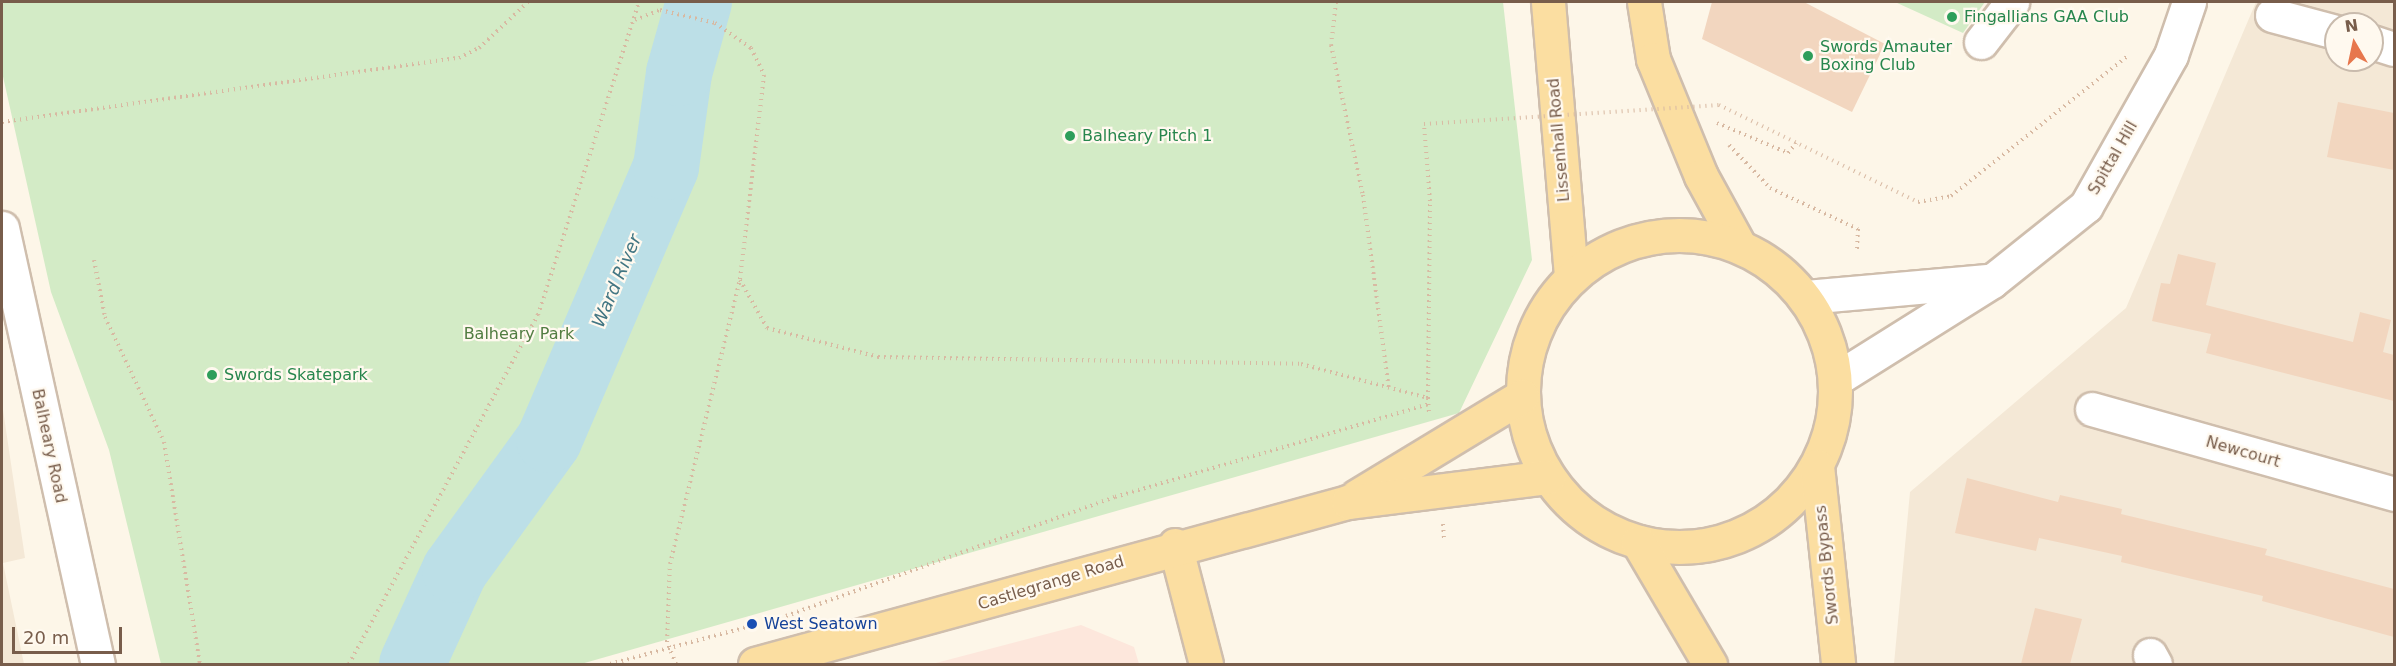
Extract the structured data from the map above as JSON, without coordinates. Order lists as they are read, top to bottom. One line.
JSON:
{"streets":{"main road":["Lissenhall Road","Swords Bypass","Castlegrange Road"],"street":["Spittal Hill","Balheary Road","Newcourt"]},"water":["Ward River"],"parks":["Balheary Park"],"places":["Fingallians GAA Club","Swords Amauter Boxing Club","Balheary Pitch 1","Swords Skatepark","West Seatown"],"scale_bar":"20 m","north":"top"}
